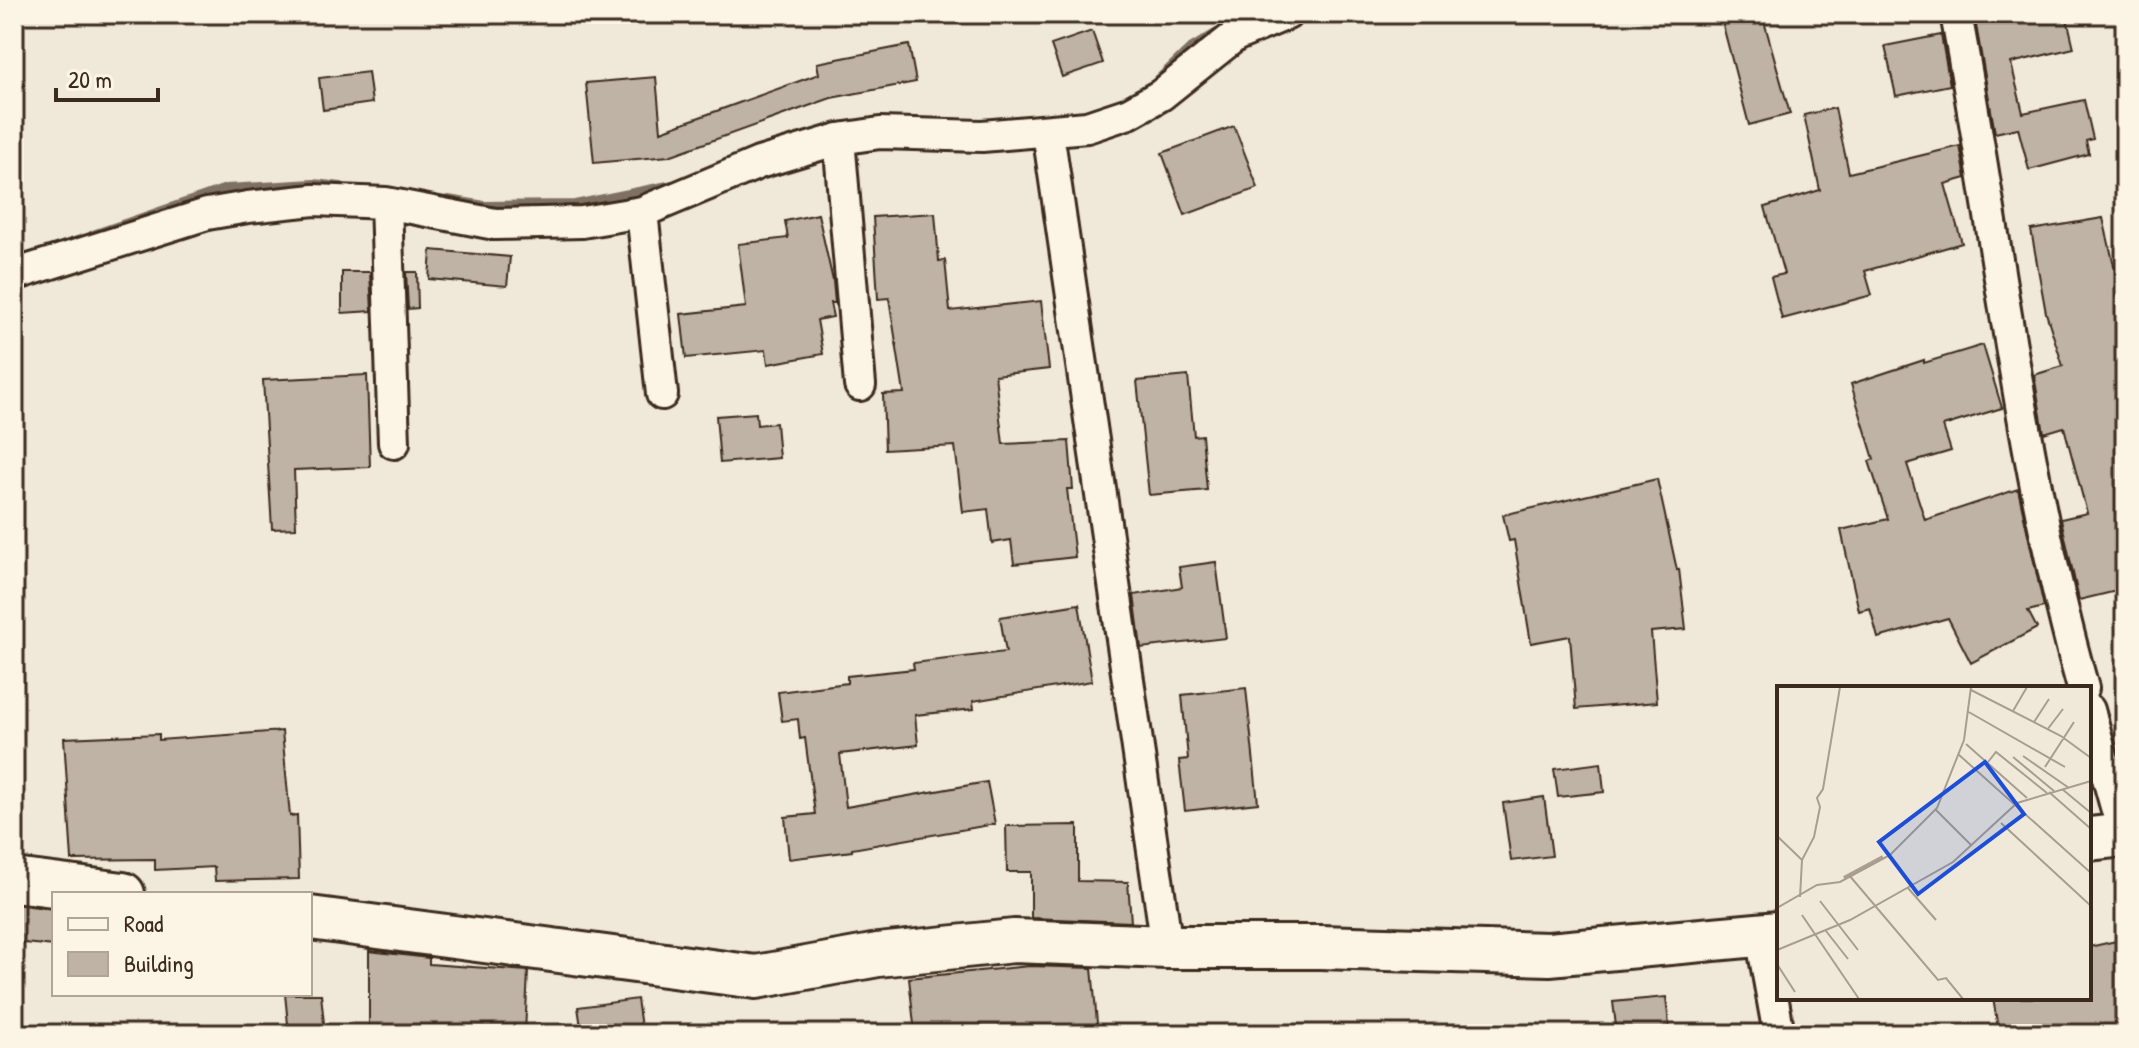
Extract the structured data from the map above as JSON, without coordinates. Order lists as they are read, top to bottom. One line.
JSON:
{"legend":["Road","Building"],"scale_bar":"20 m"}
